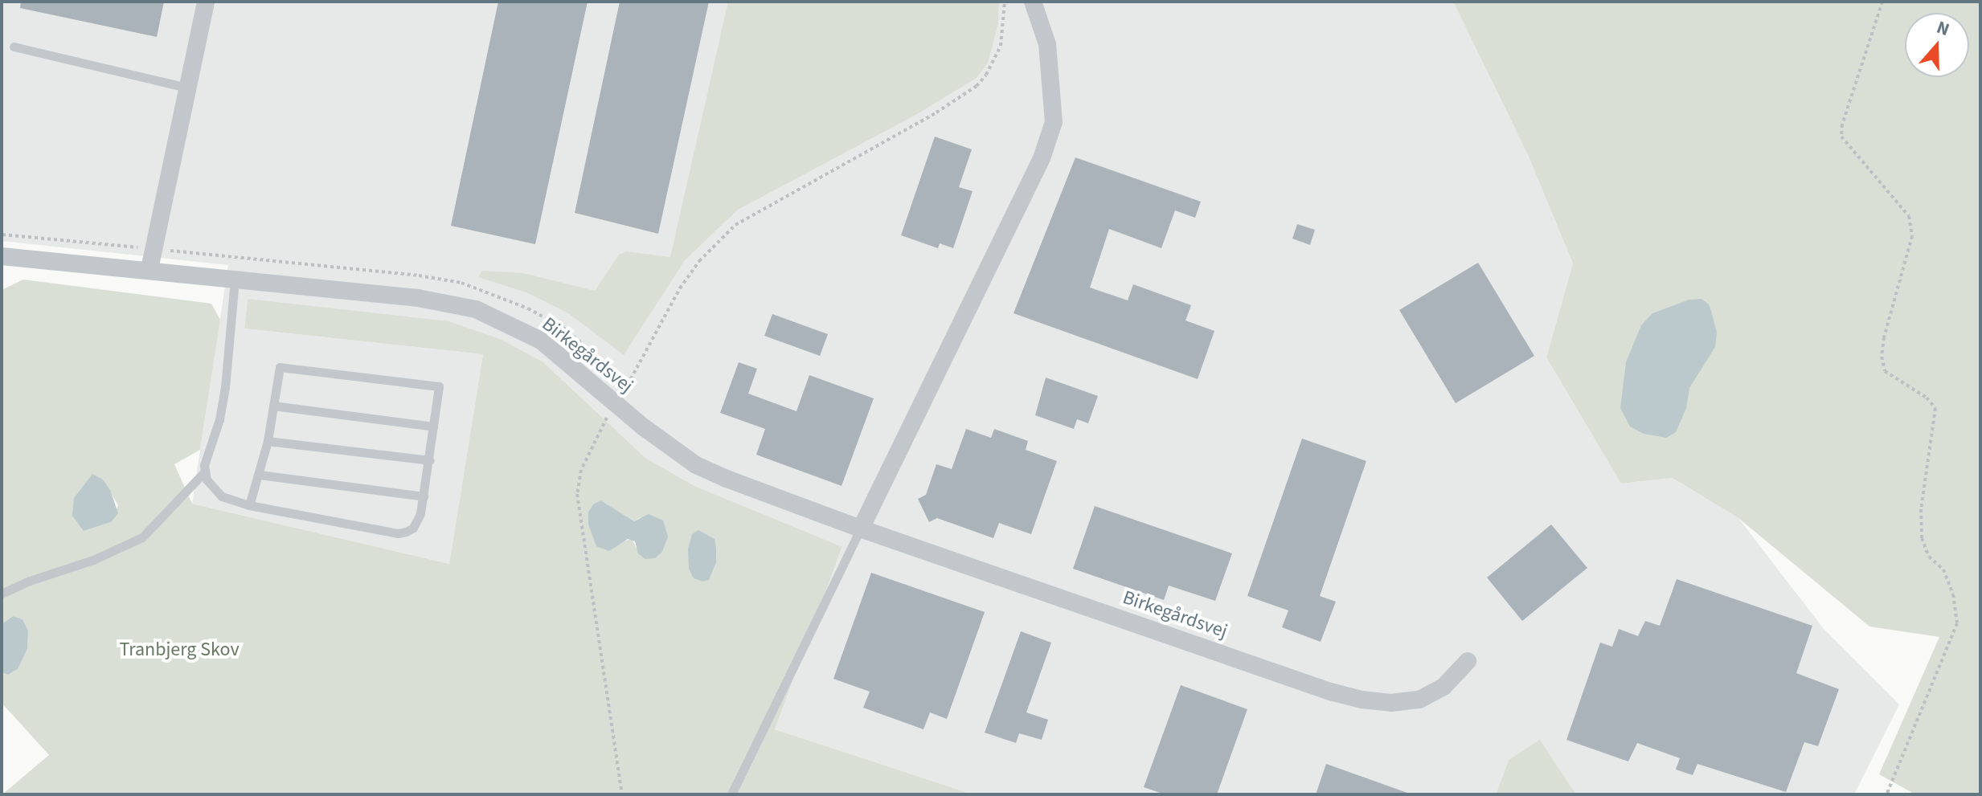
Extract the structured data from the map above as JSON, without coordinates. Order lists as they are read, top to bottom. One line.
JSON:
{"streets":{"street":["Birkegårdsvej"]},"parks":["Tranbjerg Skov"],"north":"top"}
